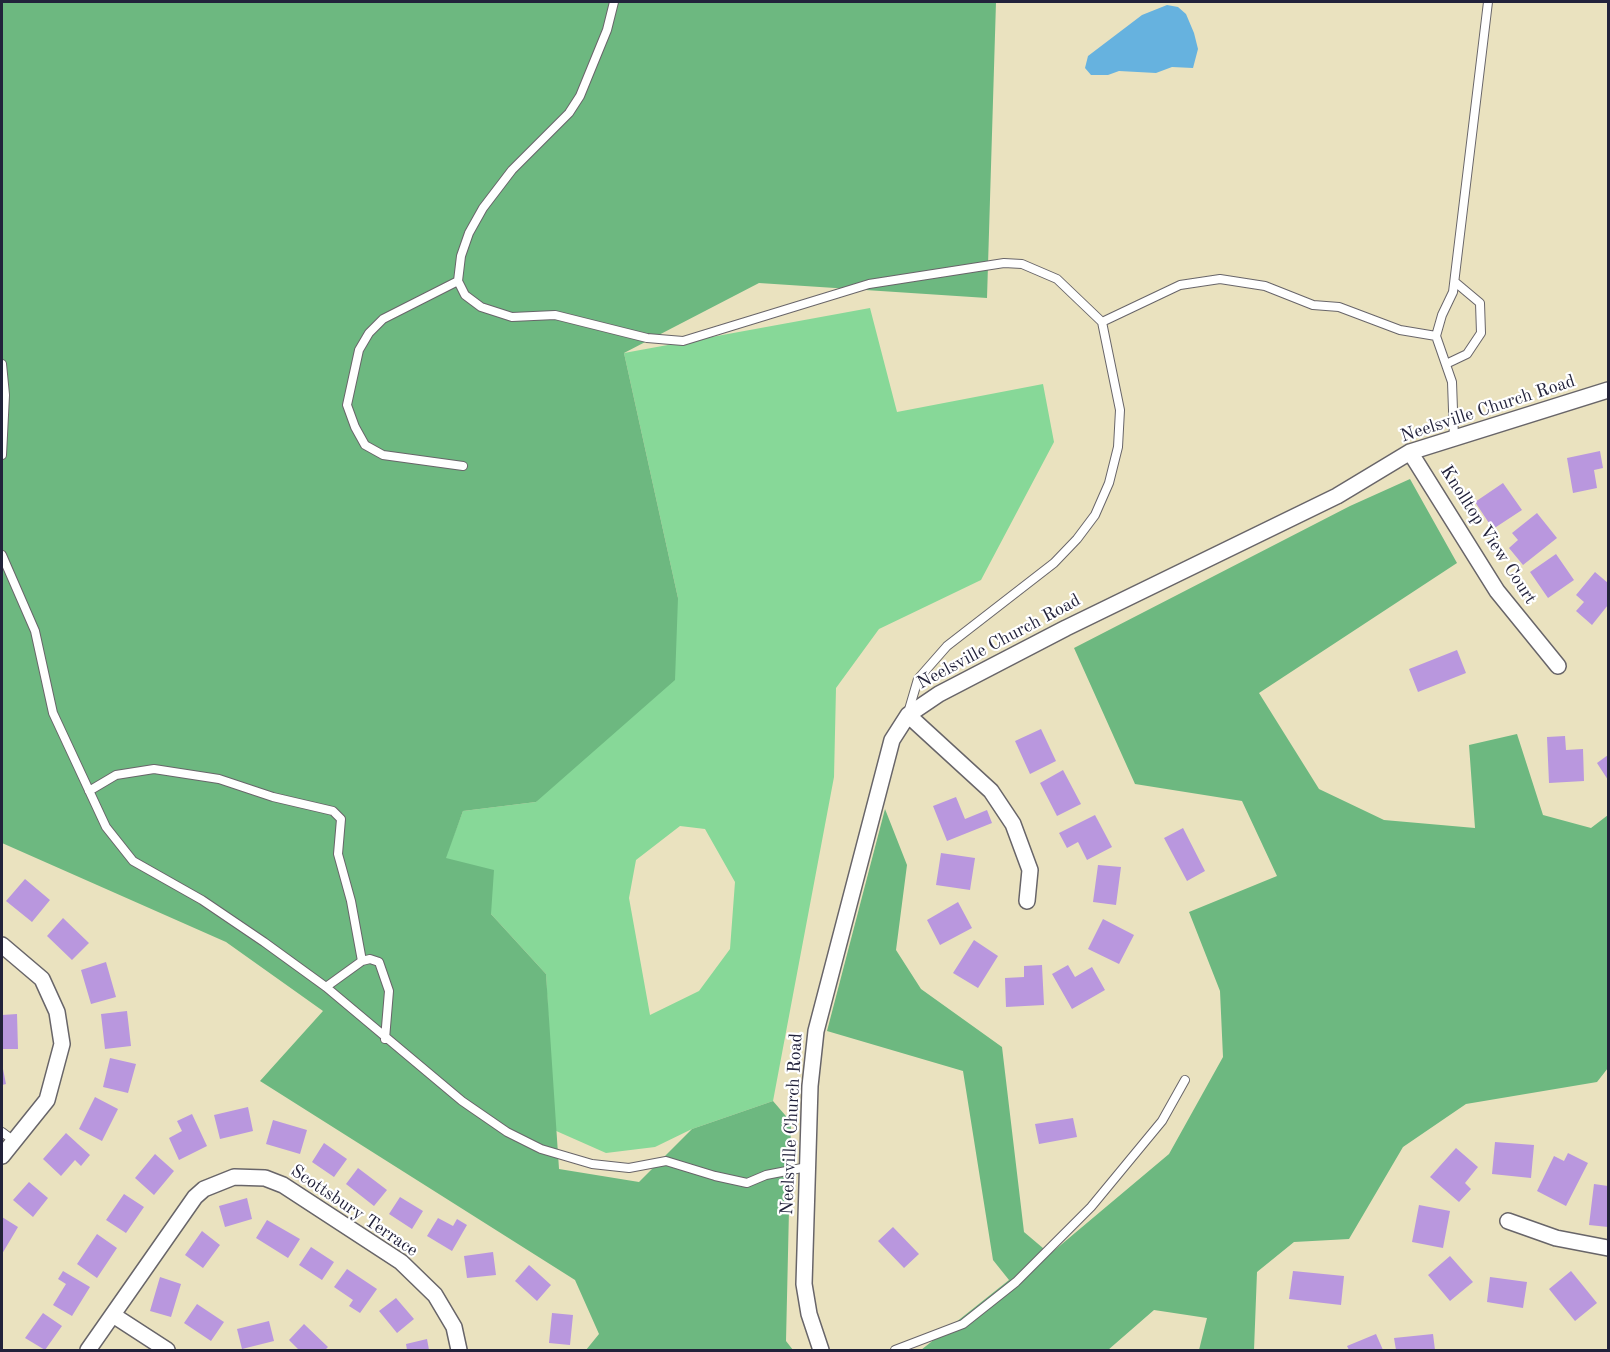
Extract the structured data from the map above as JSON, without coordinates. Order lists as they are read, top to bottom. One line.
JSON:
{"streets":{"street":["Neelsville Church Road","Knolltop View Court","Scottsbury Terrace"]},"crossings":[["Neelsville Church Road","Knolltop View Court"]]}
